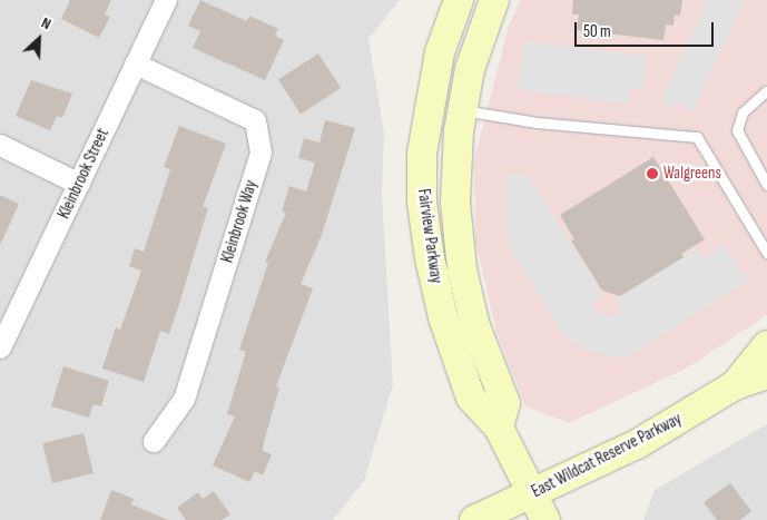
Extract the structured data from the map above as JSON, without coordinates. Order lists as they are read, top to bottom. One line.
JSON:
{"streets":{"main road":["Fairview Parkway","East Wildcat Reserve Parkway"],"street":["Kleinbrook Street","Kleinbrook Way"]},"crossings":[["Kleinbrook Street","Kleinbrook Way"],["Fairview Parkway","East Wildcat Reserve Parkway"]],"places":["Walgreens"],"scale_bar":"50 m","north":"top right"}
